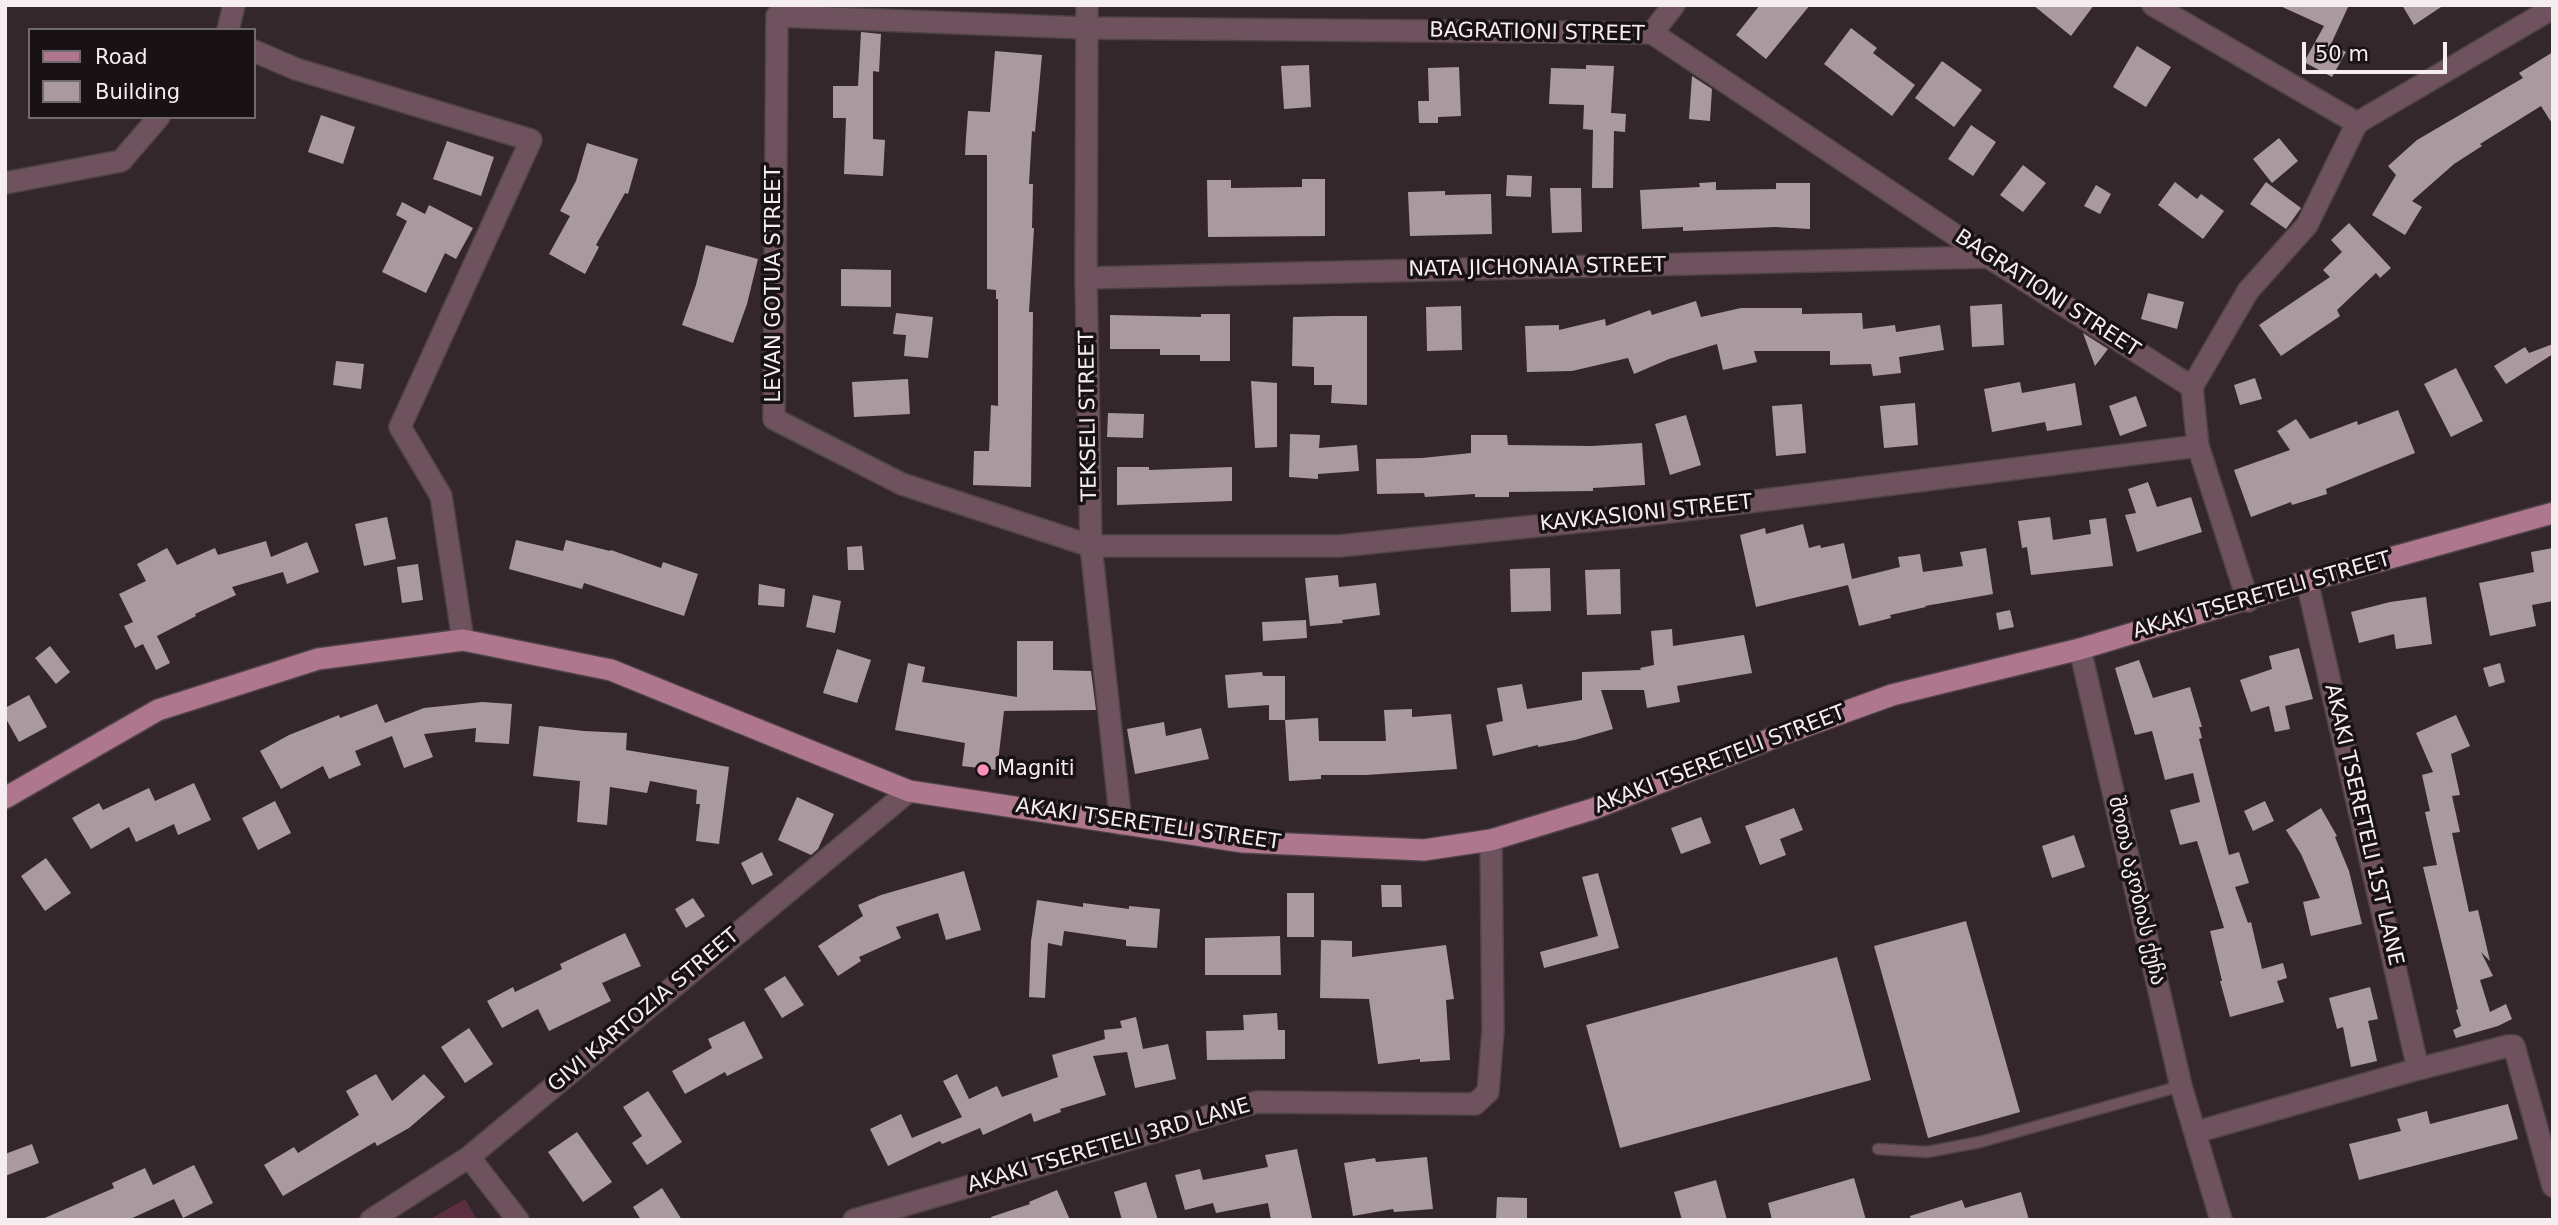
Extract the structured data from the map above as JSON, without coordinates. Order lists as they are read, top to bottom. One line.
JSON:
{"streets":{"main road":["AKAKI TSERETELI STREET"],"street":["BAGRATIONI STREET","NATA JICHONAIA STREET","LEVAN GOTUA STREET","TEKSELI STREET","KAVKASIONI STREET","AKAKI TSERETELI 1ST LANE","შოთა აკობიას ქუჩა","GIVI KARTOZIA STREET","AKAKI TSERETELI 3RD LANE"]},"crossings":[["BAGRATIONI STREET","NATA JICHONAIA STREET"],["BAGRATIONI STREET","LEVAN GOTUA STREET"],["BAGRATIONI STREET","TEKSELI STREET"],["NATA JICHONAIA STREET","TEKSELI STREET"],["LEVAN GOTUA STREET","TEKSELI STREET"],["LEVAN GOTUA STREET","KAVKASIONI STREET"],["TEKSELI STREET","KAVKASIONI STREET"],["TEKSELI STREET","AKAKI TSERETELI STREET"],["AKAKI TSERETELI STREET","AKAKI TSERETELI 1ST LANE"],["AKAKI TSERETELI STREET","შოთა აკობიას ქუჩა"],["AKAKI TSERETELI STREET","GIVI KARTOZIA STREET"],["AKAKI TSERETELI STREET","AKAKI TSERETELI 3RD LANE"]],"places":["Magniti"],"legend":["Road","Building"],"scale_bar":"50 m"}
